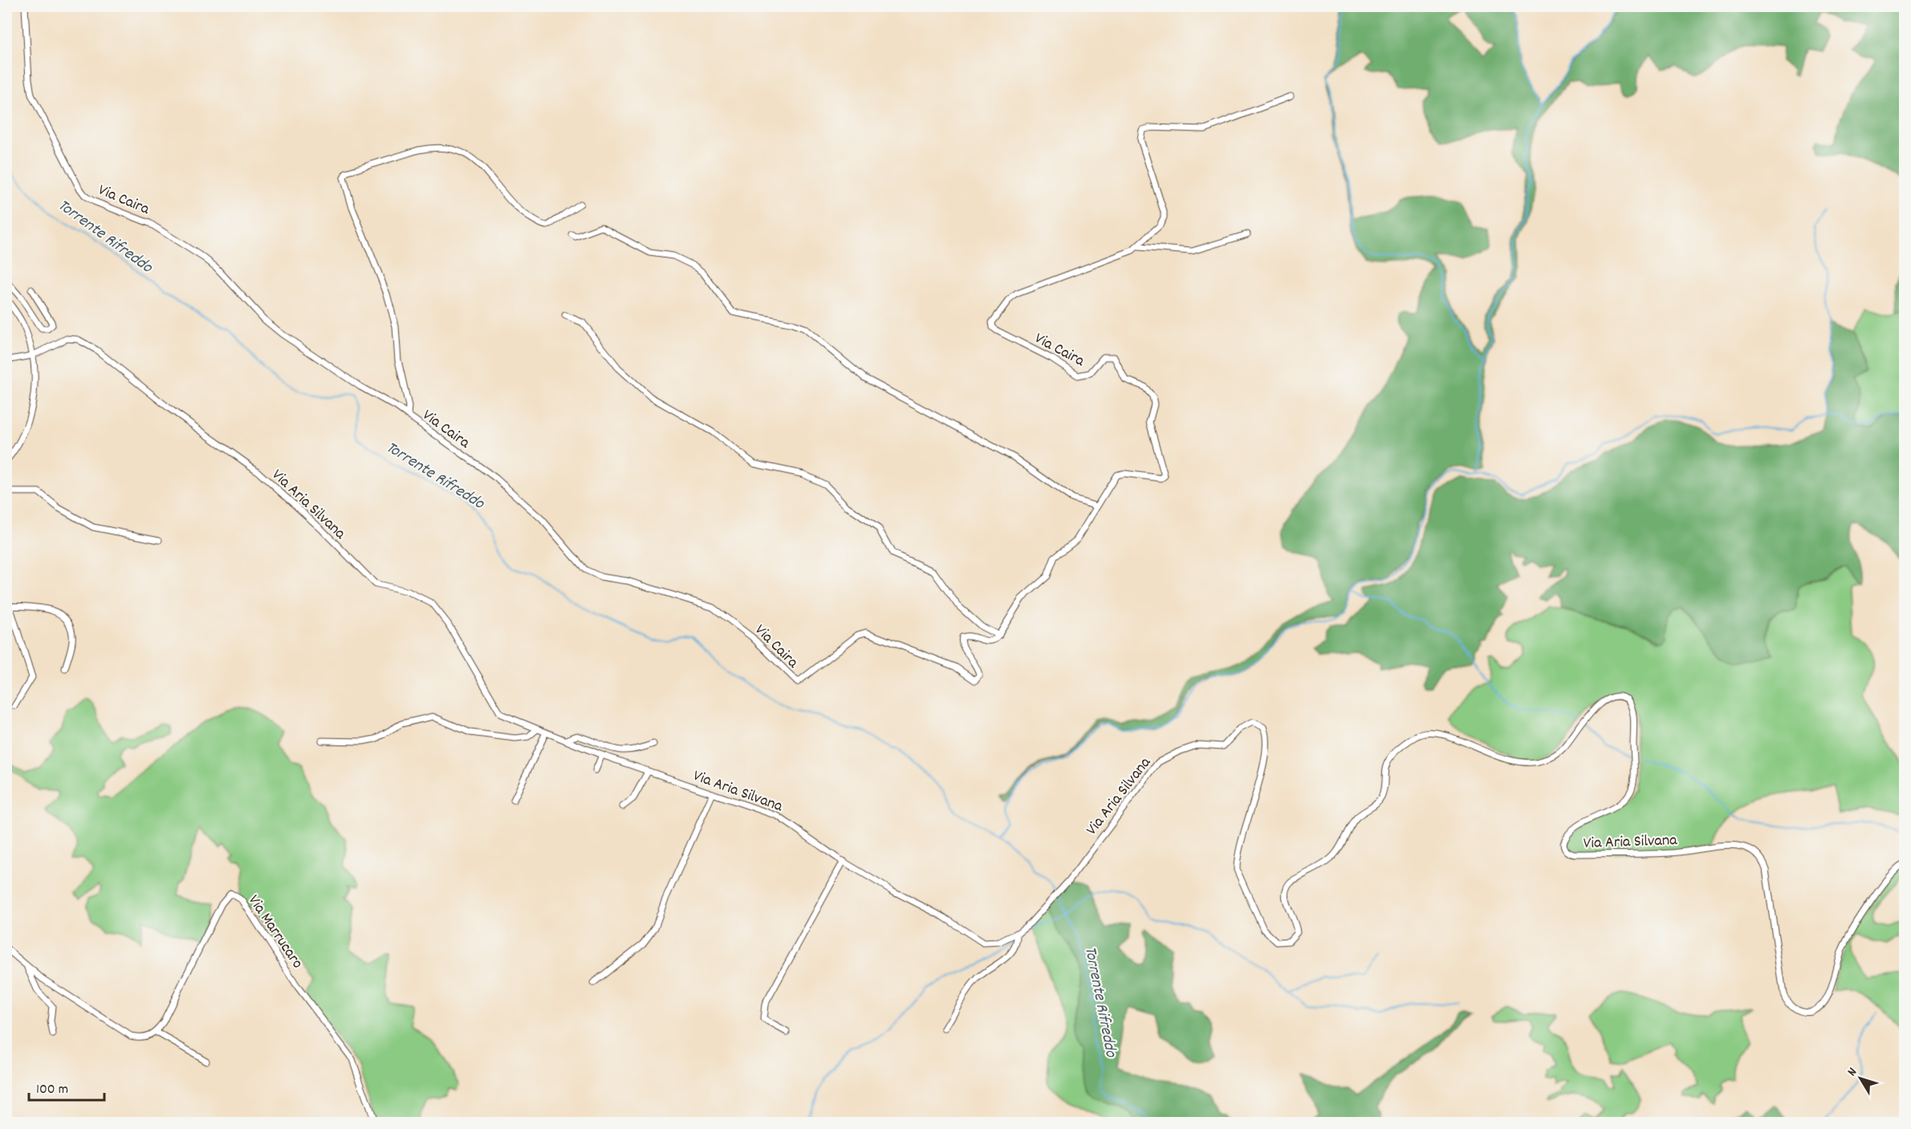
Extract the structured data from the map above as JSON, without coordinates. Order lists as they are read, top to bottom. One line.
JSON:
{"streets":{"street":["Via Caira","Via Aria Silvana","Via Marrucaro"]},"water":["Torrente Rifreddo"],"scale_bar":"100 m","north":"top left"}
